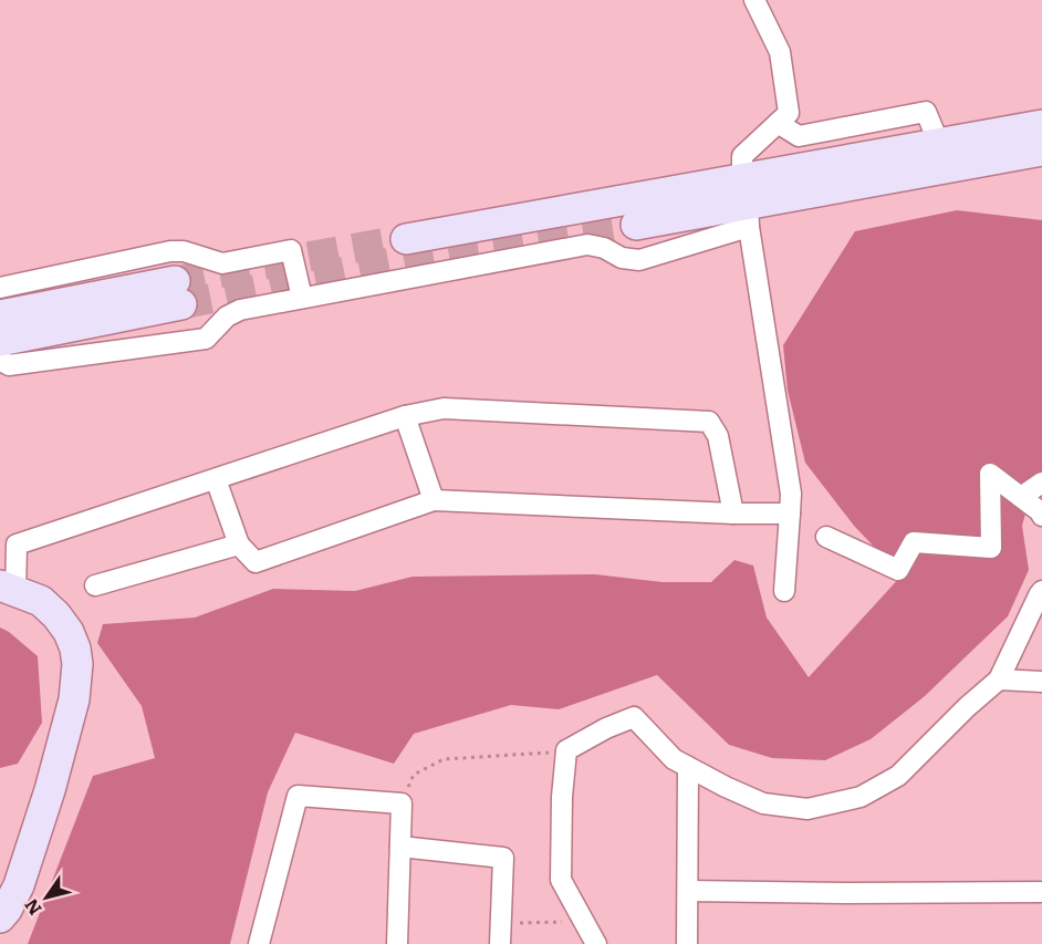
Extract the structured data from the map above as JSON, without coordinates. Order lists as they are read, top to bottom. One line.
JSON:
{"north":"bottom left"}
